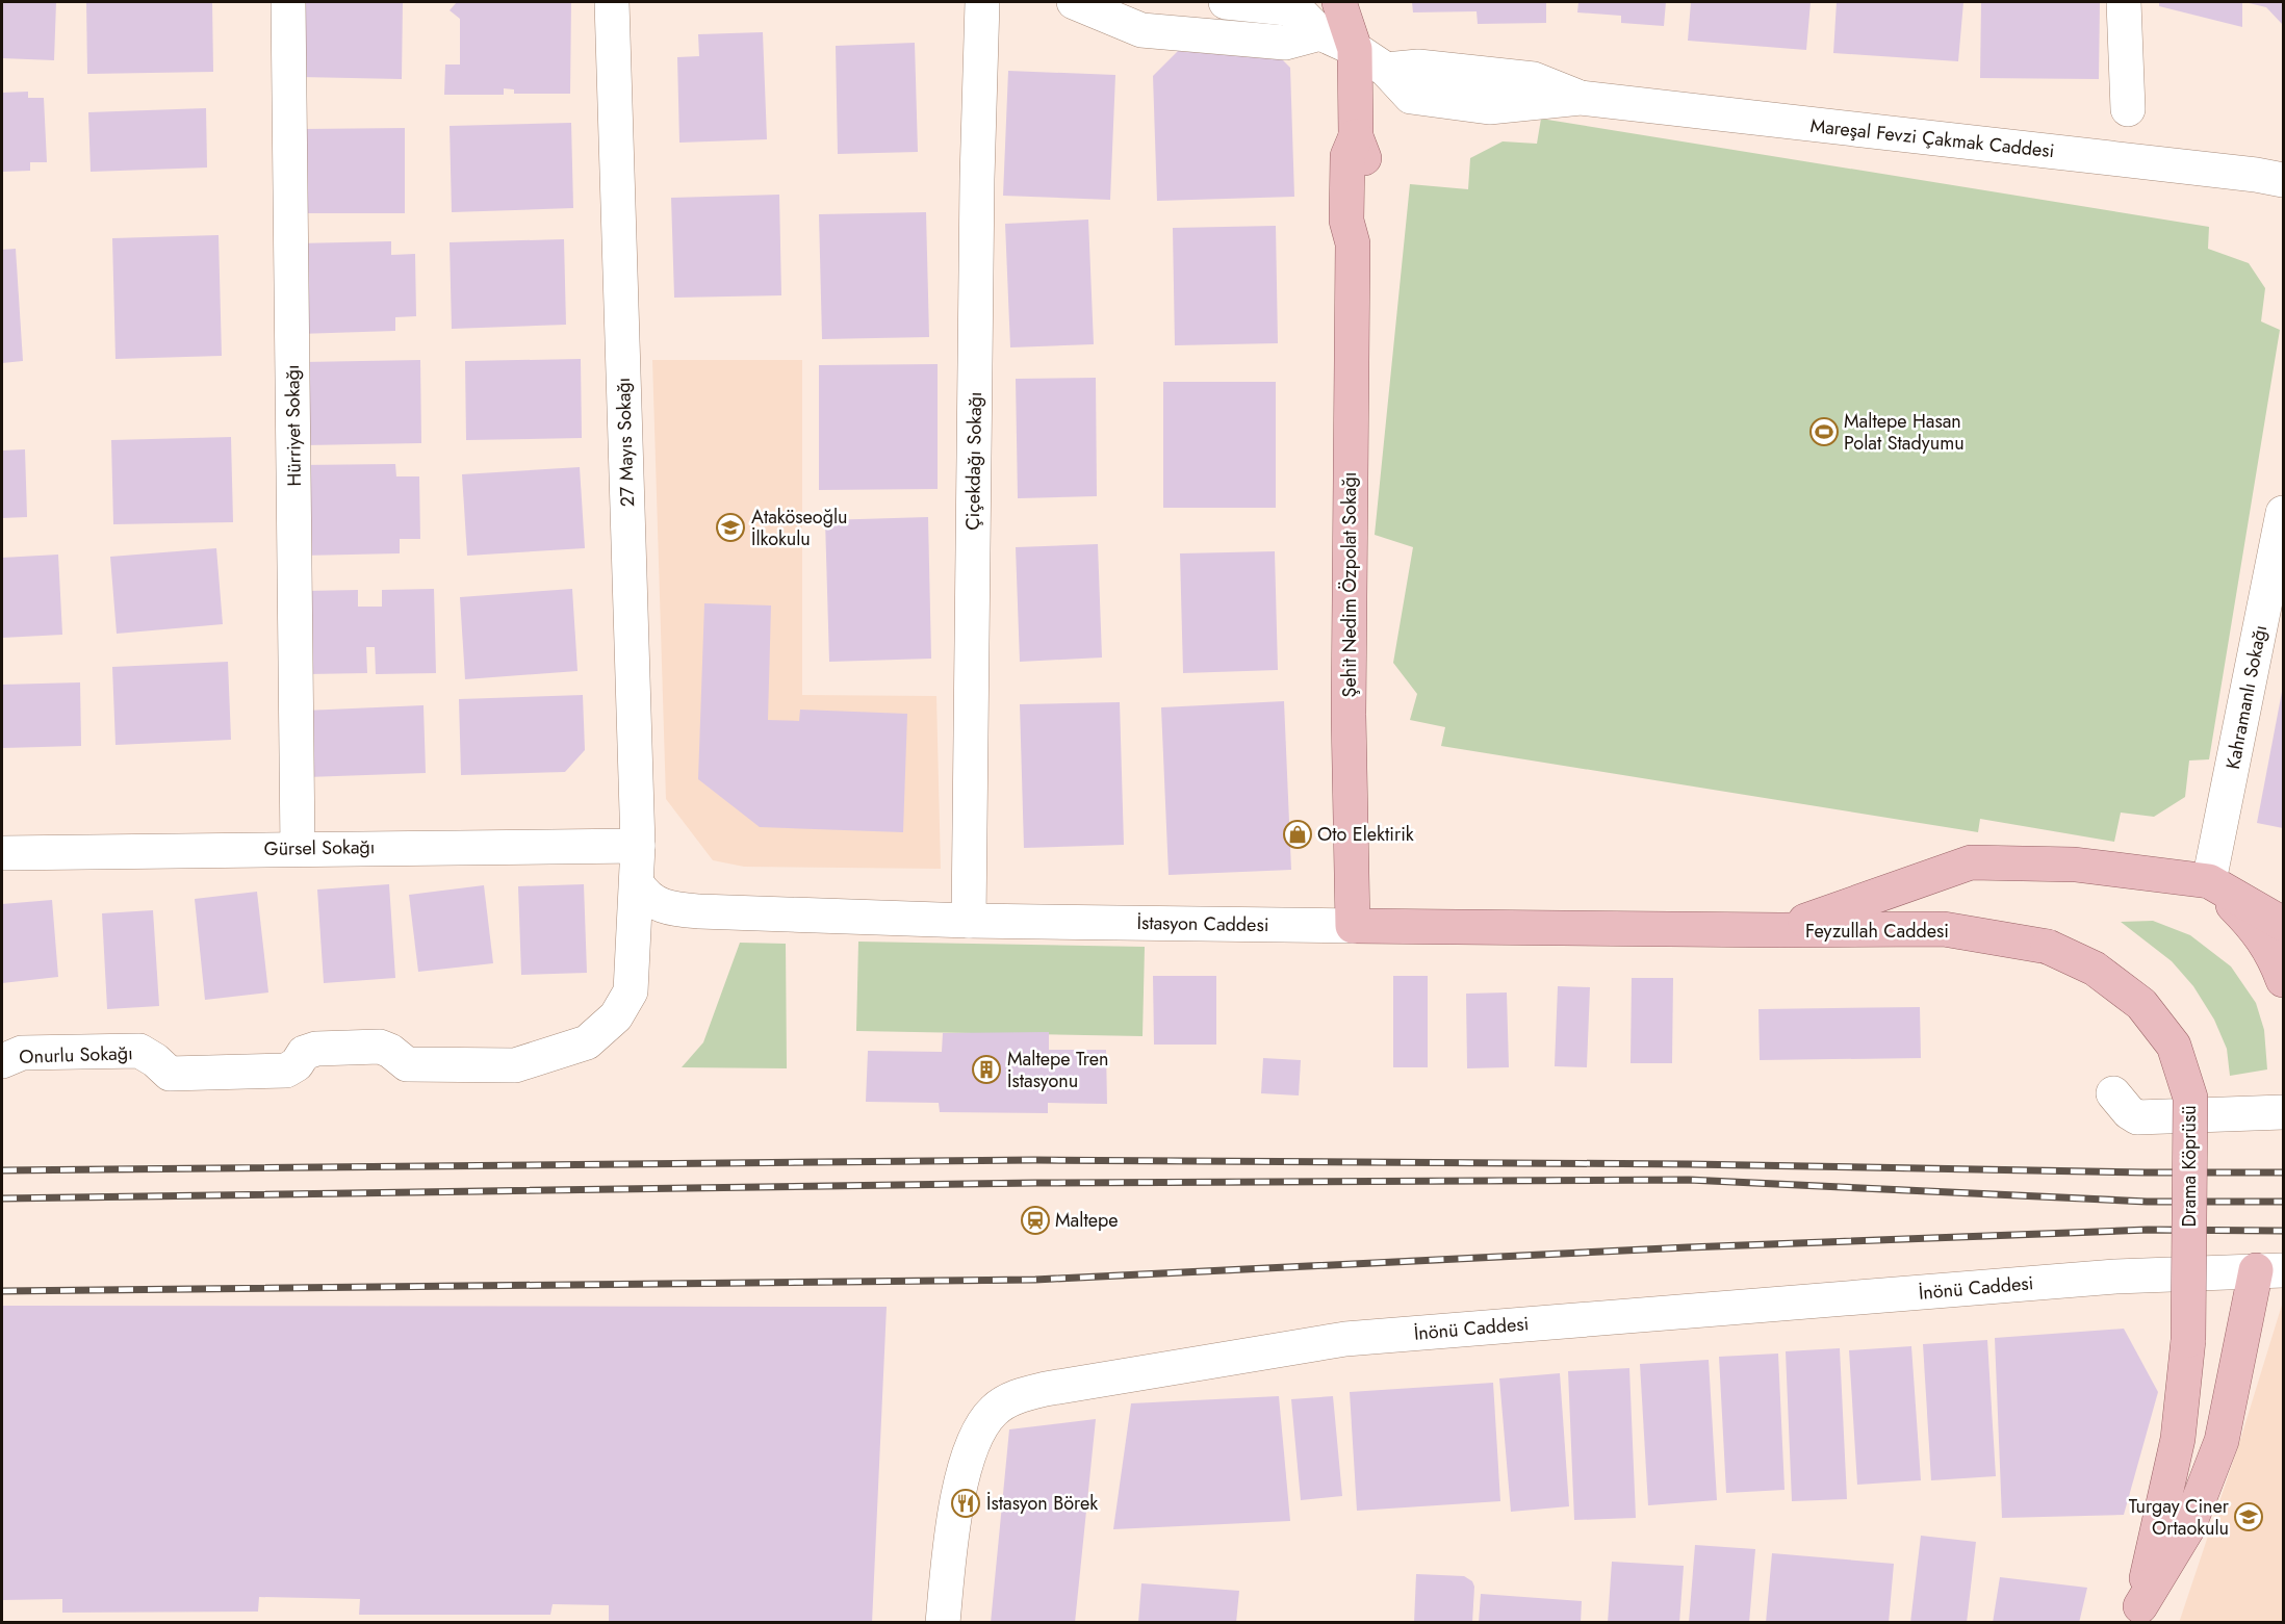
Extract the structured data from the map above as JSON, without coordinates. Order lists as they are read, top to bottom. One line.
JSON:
{"streets":{"main road":["Şehit Nedim Özpolat Sokağı","İstasyon Caddesi","Feyzullah Caddesi","Drama Köprüsü"],"street":["Mareşal Fevzi Çakmak Caddesi","Hürriyet Sokağı","27 Mayıs Sokağı","Çiçekdağı Sokağı","Kahramanlı Sokağı","Gürsel Sokağı","Onurlu Sokağı","İnönü Caddesi"]},"crossings":[["Mareşal Fevzi Çakmak Caddesi","Şehit Nedim Özpolat Sokağı"],["Hürriyet Sokağı","Gürsel Sokağı"],["27 Mayıs Sokağı","Gürsel Sokağı"],["27 Mayıs Sokağı","İstasyon Caddesi"],["27 Mayıs Sokağı","Onurlu Sokağı"],["Çiçekdağı Sokağı","İstasyon Caddesi"],["Şehit Nedim Özpolat Sokağı","İstasyon Caddesi"],["İstasyon Caddesi","Feyzullah Caddesi"],["İstasyon Caddesi","Onurlu Sokağı"],["Feyzullah Caddesi","Drama Köprüsü"]],"places":{"sports":["Maltepe Hasan Polat Stadyumu"],"school or university":["Ataköseoğlu İlkokulu","Turgay Ciner Ortaokulu"],"shop":["Oto Elektirik"],"building":["Maltepe Tren İstasyonu"],"station":["Maltepe"],"restaurant":["İstasyon Börek"]}}
